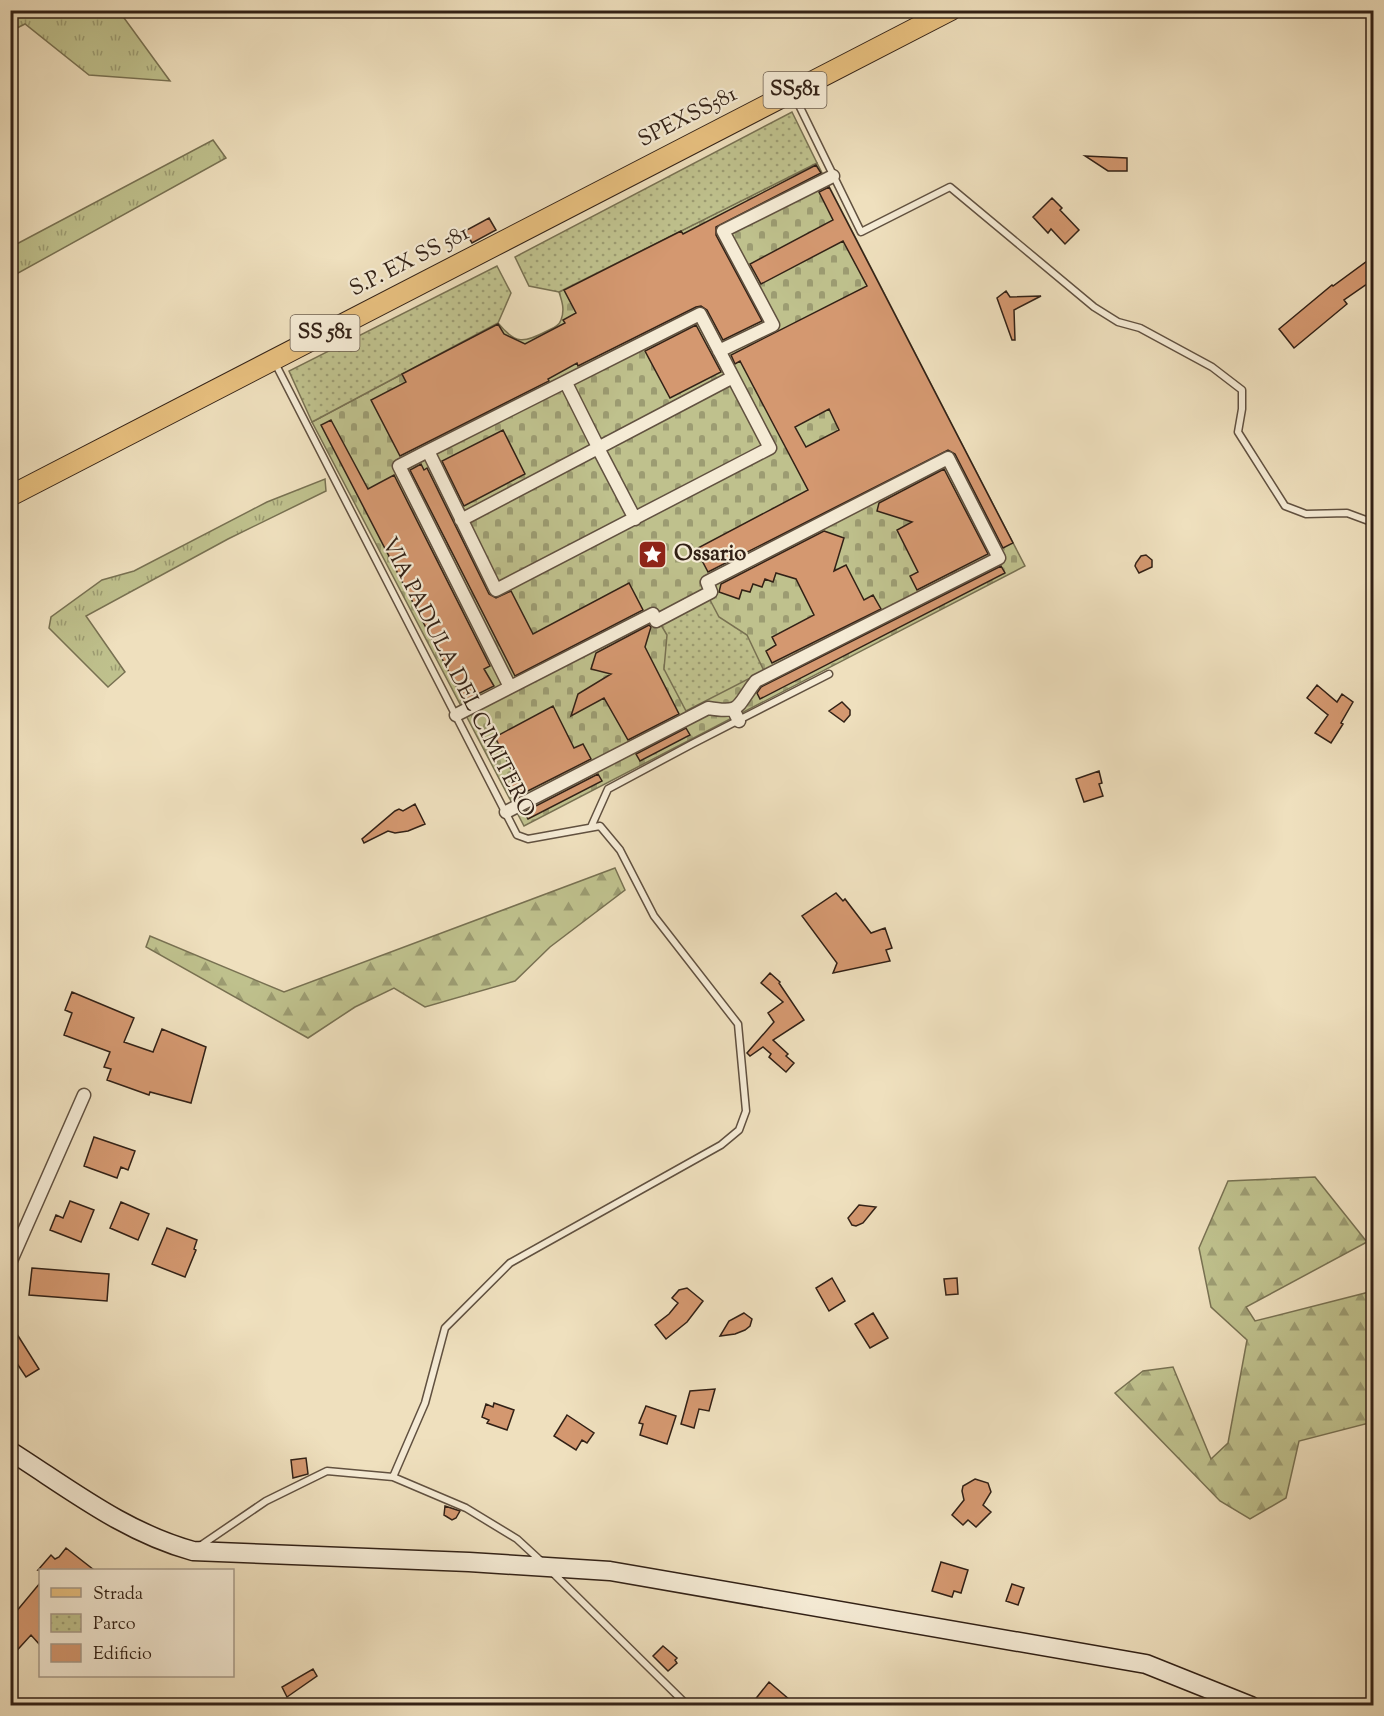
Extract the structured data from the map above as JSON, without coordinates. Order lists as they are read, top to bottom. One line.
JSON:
{"streets":{"main road":["SS581","SPEXSS581","S.P. EX SS 581","SS 581"],"lane":["VIA PADULA DEL CIMITERO"]},"crossings":[["SPEXSS581","S.P. EX SS 581"],["S.P. EX SS 581","VIA PADULA DEL CIMITERO"]],"places":{"place":["Ossario"]},"legend":["Strada","Parco","Edificio"]}
